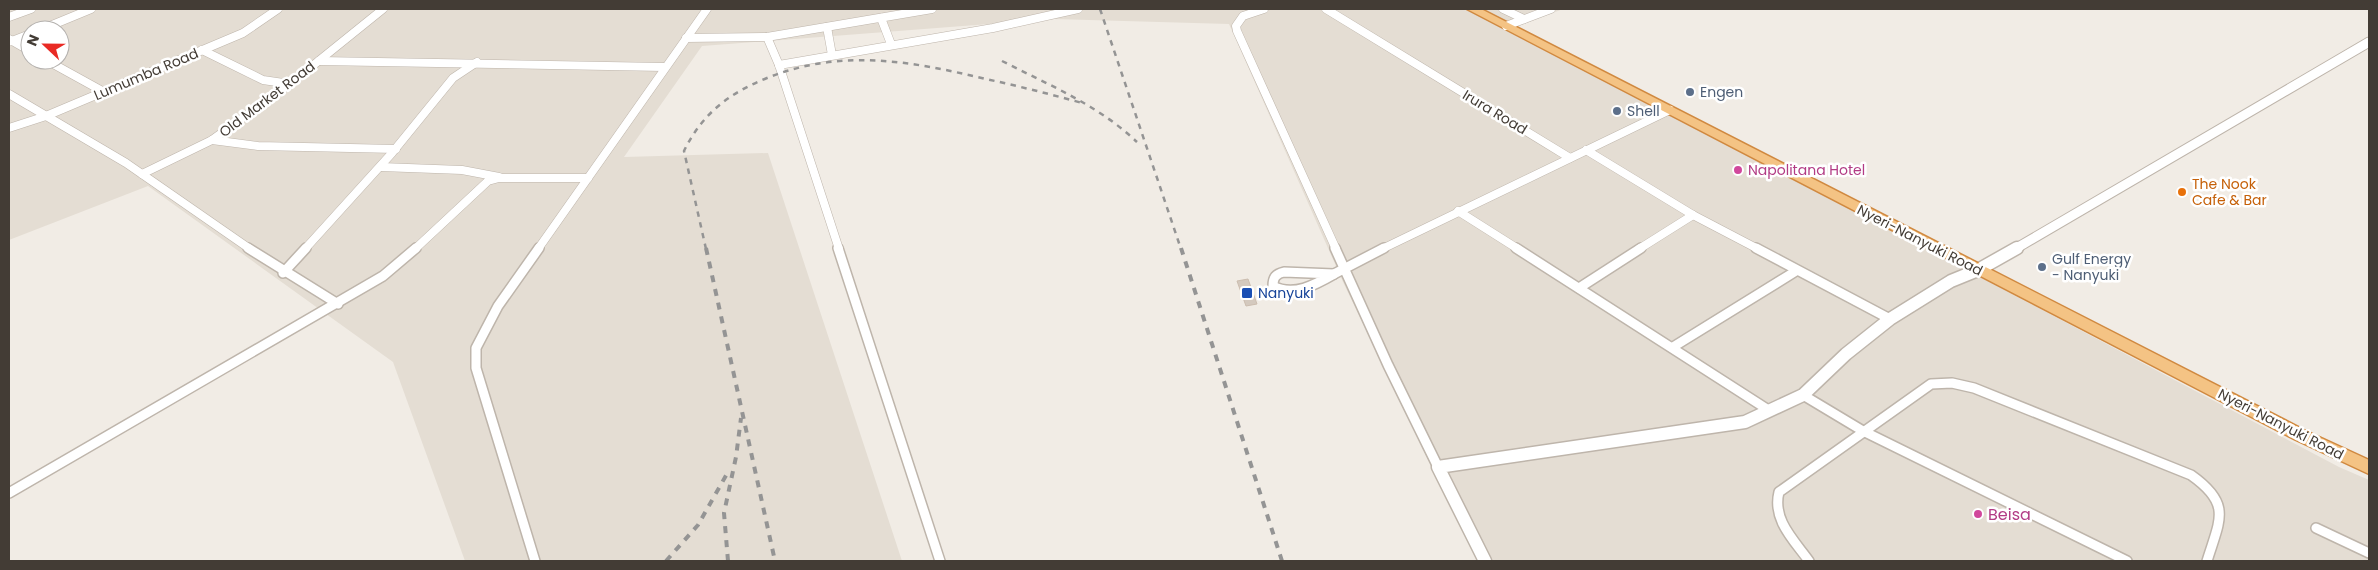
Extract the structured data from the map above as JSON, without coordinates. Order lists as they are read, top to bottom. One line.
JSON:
{"streets":{"highway":["Nyeri-Nanyuki Road"],"street":["Lumumba Road","Old Market Road","Irura Road"]},"places":{"other":["Engen","Shell","Napolitana Hotel","The Nook Cafe & Bar","Gulf Energy - Nanyuki","Beisa"],"transit":["Nanyuki"]},"north":"left"}
